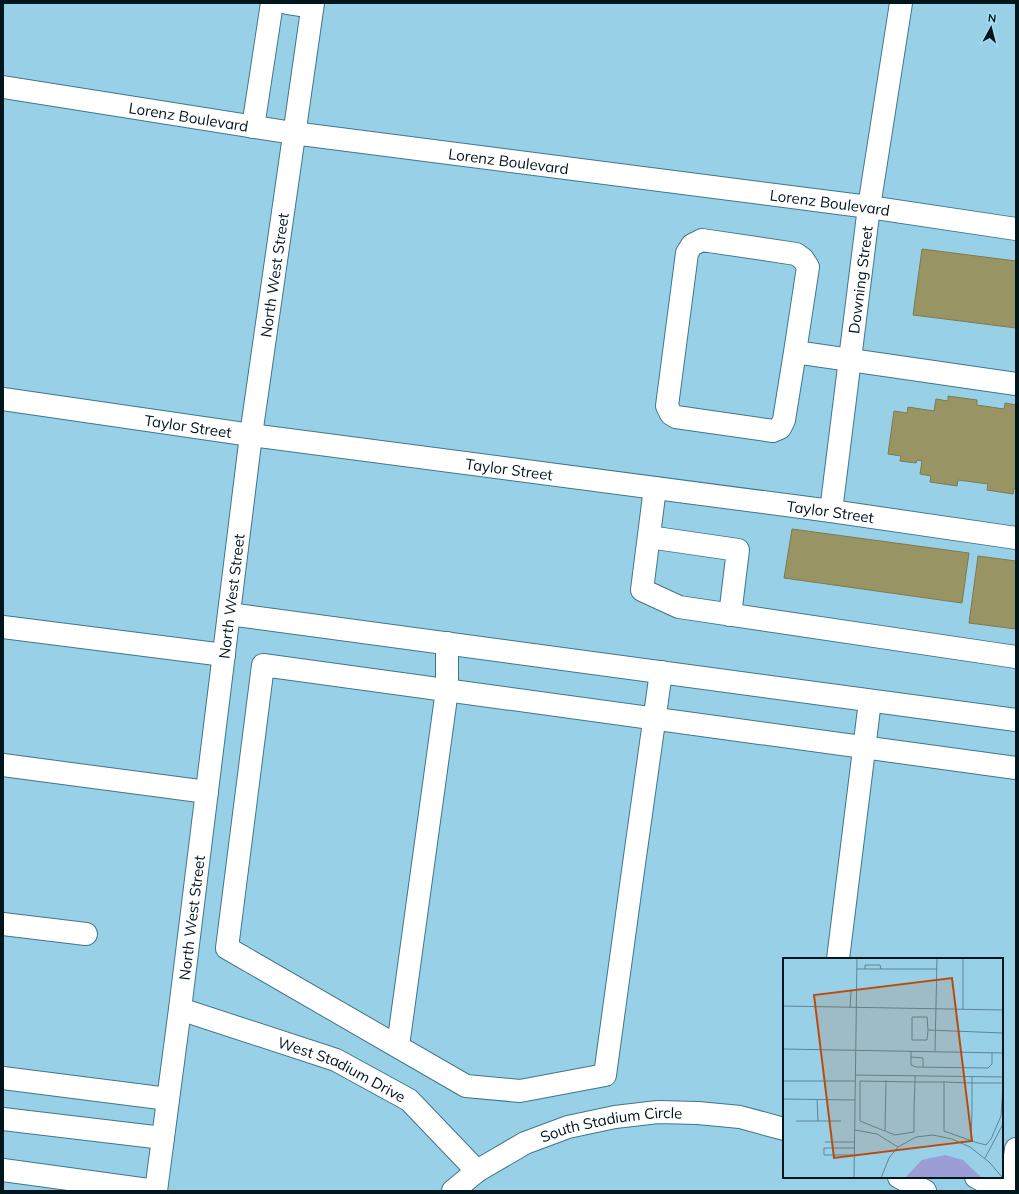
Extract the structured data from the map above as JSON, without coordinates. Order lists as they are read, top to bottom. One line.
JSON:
{"streets":{"street":["Lorenz Boulevard","North West Street","Downing Street","Taylor Street","West Stadium Drive","South Stadium Circle"]},"crossings":[["Lorenz Boulevard","North West Street"],["Lorenz Boulevard","Downing Street"],["North West Street","Taylor Street"],["North West Street","West Stadium Drive"],["Downing Street","Taylor Street"],["West Stadium Drive","South Stadium Circle"]],"north":"top"}
